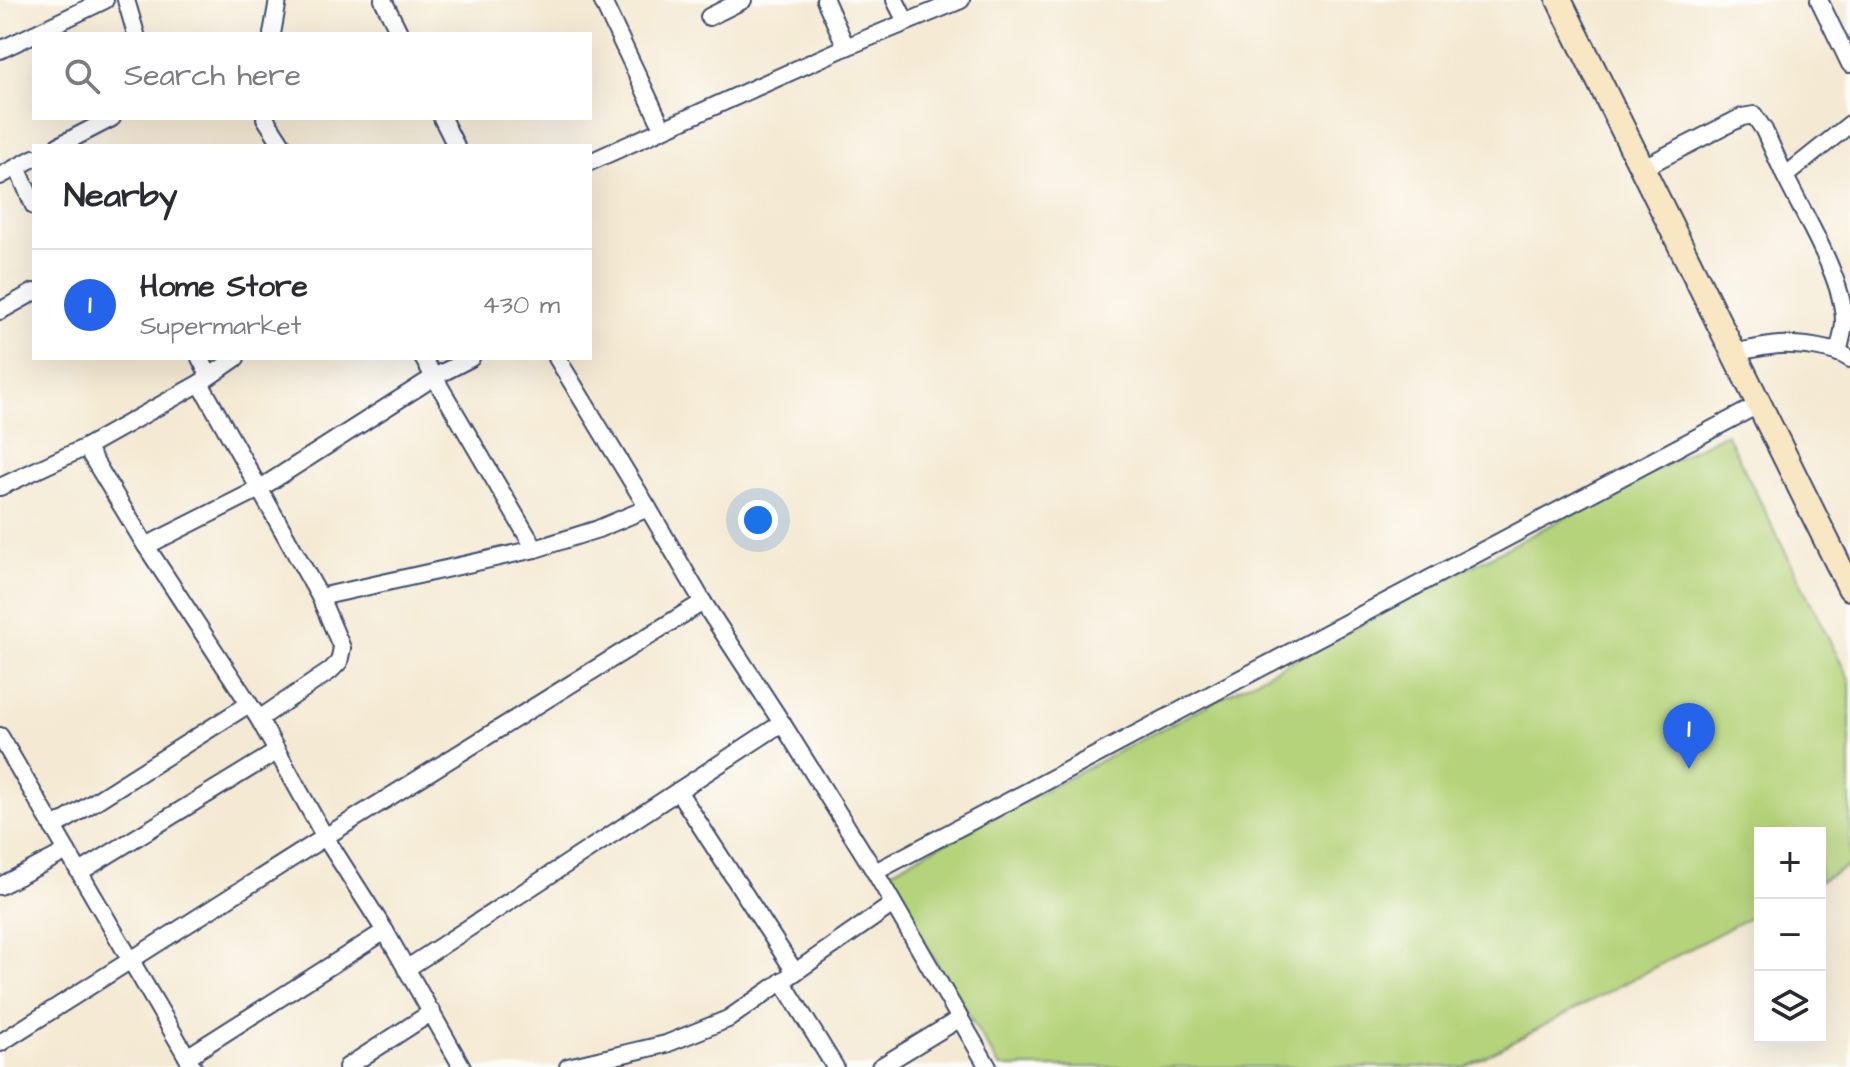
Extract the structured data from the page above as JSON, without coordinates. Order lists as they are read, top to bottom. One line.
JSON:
{"page":{"search":"Search here","heading":"Nearby","list":[{"mark":"1","name":"Home Store","note":"Supermarket","value":"430 m"}],"pins":"1","map_buttons":["+","−"]}}
